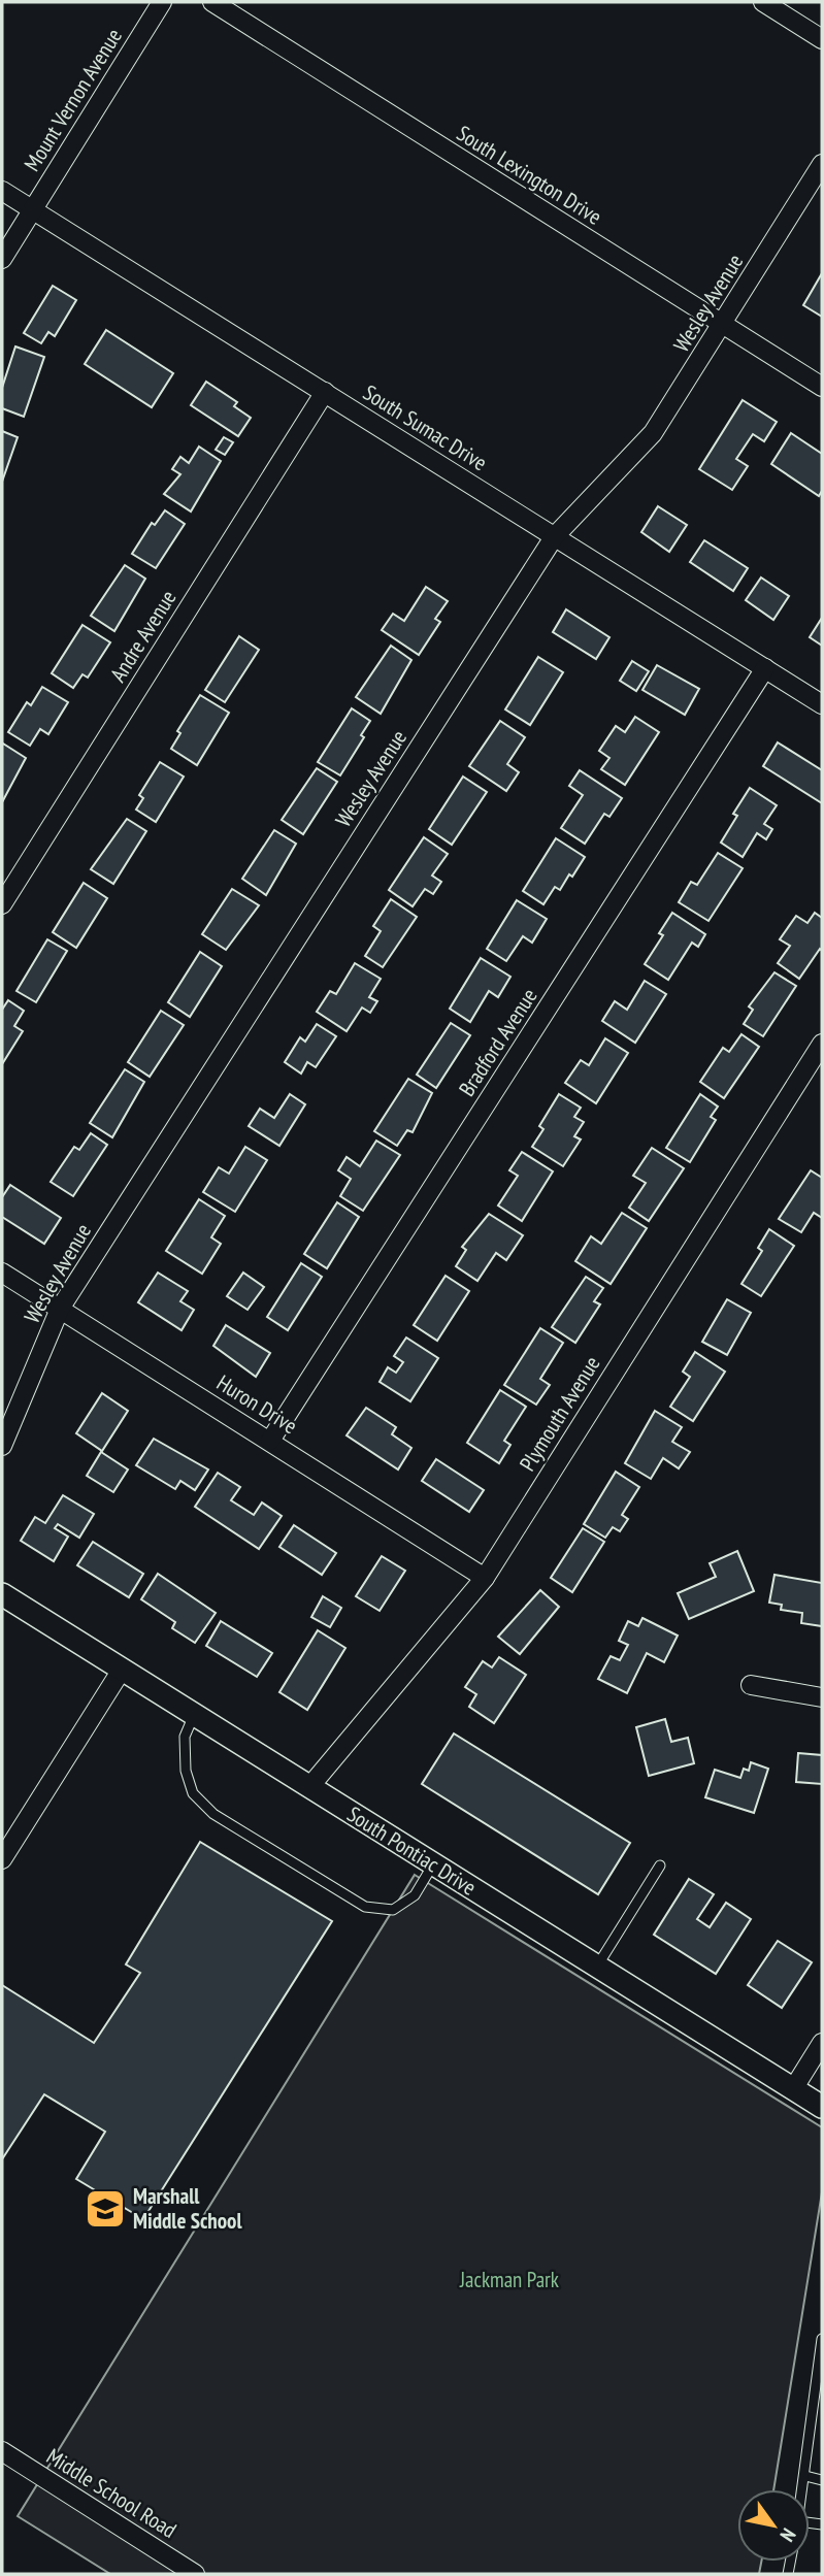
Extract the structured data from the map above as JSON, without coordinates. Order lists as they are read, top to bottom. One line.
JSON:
{"streets":{"street":["Mount Vernon Avenue","South Lexington Drive","Wesley Avenue","South Sumac Drive","Andre Avenue","Bradford Avenue","Huron Drive","Plymouth Avenue","South Pontiac Drive","Middle School Road"]},"crossings":[["Mount Vernon Avenue","South Sumac Drive"],["South Lexington Drive","Wesley Avenue"],["Wesley Avenue","South Sumac Drive"],["Wesley Avenue","Huron Drive"],["South Sumac Drive","Andre Avenue"],["South Sumac Drive","Bradford Avenue"],["Bradford Avenue","Huron Drive"],["Huron Drive","Plymouth Avenue"],["Plymouth Avenue","South Pontiac Drive"]],"parks":["Jackman Park"],"places":{"school or university":["Marshall Middle School"]},"north":"bottom right"}
